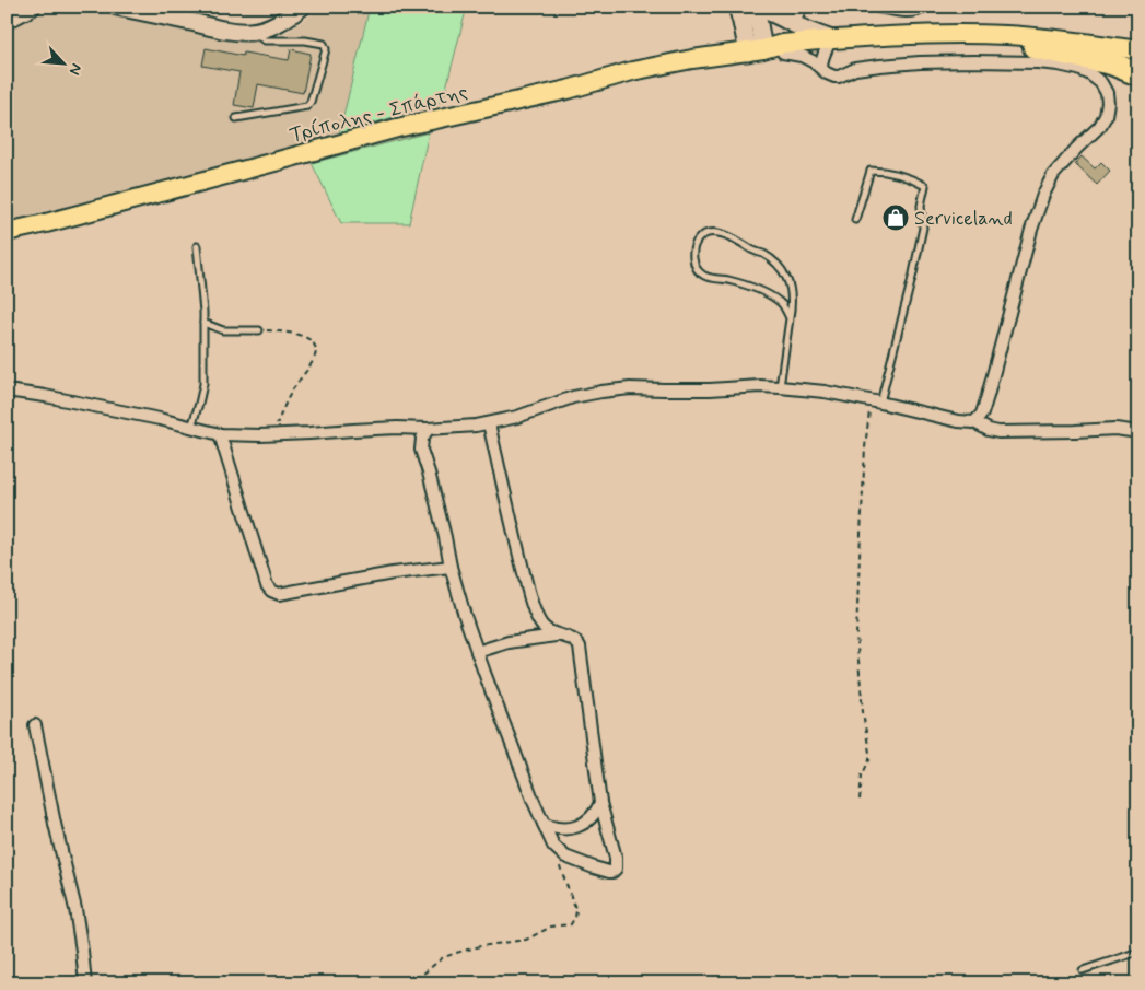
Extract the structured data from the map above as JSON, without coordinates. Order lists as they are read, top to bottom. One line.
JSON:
{"streets":{"main road":["Τρίπολης - Σπάρτης"]},"places":{"shop":["Serviceland"]},"north":"bottom right"}
